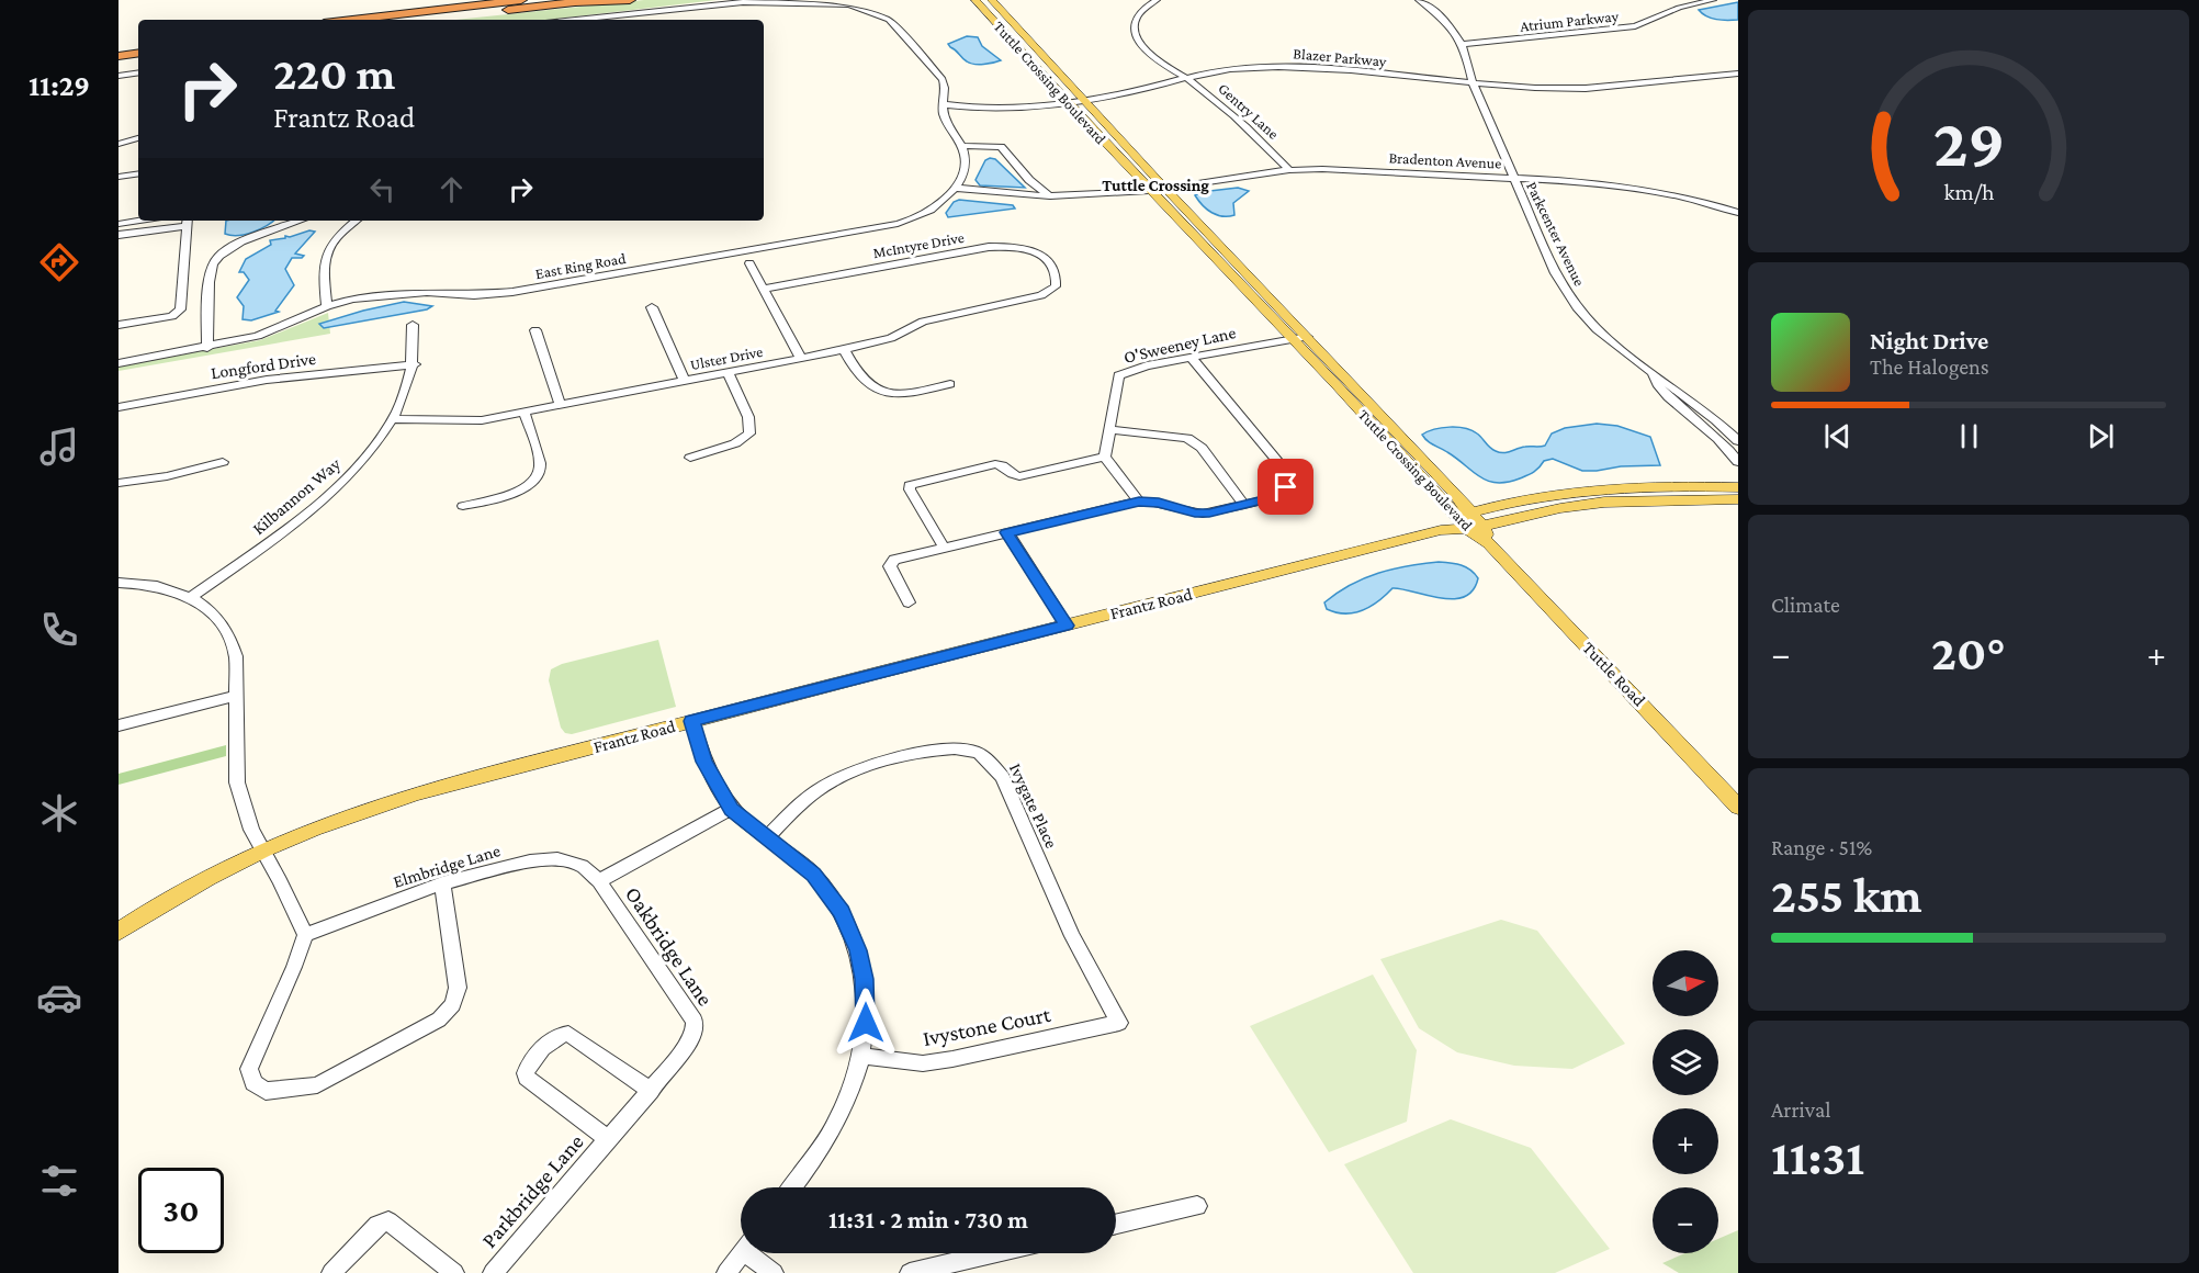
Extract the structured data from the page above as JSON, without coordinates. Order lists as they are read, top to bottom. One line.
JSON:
{"streets":{"main road":["Tuttle Crossing Boulevard","Frantz Road","Tuttle Road"],"street":["Atrium Parkway","Blazer Parkway","Gentry Lane","Bradenton Avenue","Parkcenter Avenue","McIntyre Drive","East Ring Road","O'Sweeney Lane","Ulster Drive","Longford Drive","Kilbannon Way","Ivygate Place","Elmbridge Lane","Oakbridge Lane","Ivystone Court","Parkbridge Lane"]},"crossings":[["Atrium Parkway","Parkcenter Avenue"],["Blazer Parkway","Tuttle Crossing Boulevard"],["Blazer Parkway","Gentry Lane"],["Blazer Parkway","Parkcenter Avenue"],["Tuttle Crossing Boulevard","Bradenton Avenue"],["Tuttle Crossing Boulevard","O'Sweeney Lane"],["Tuttle Crossing Boulevard","Frantz Road"],["Tuttle Crossing Boulevard","Tuttle Road"],["Gentry Lane","Bradenton Avenue"],["Bradenton Avenue","Parkcenter Avenue"],["Bradenton Avenue","East Ring Road"],["McIntyre Drive","Ulster Drive"],["Ulster Drive","Kilbannon Way"],["Longford Drive","Kilbannon Way"],["Frantz Road","Tuttle Road"],["Ivygate Place","Ivystone Court"],["Elmbridge Lane","Oakbridge Lane"],["Oakbridge Lane","Parkbridge Lane"]],"districts":["Tuttle Crossing"],"north":"right","page":{"tabs":"11:29","turn":["220 m","Frantz Road"],"song":["Night Drive","The Halogens"],"tile":["Climate",["Range · 51%","255 km"],["Arrival","11:31"]],"heat":["−","20°","+"],"map_buttons":["+","−"],"limit":"30","trip":"11:31 · 2 min · 730 m","gauge":["29","km/h"]}}
